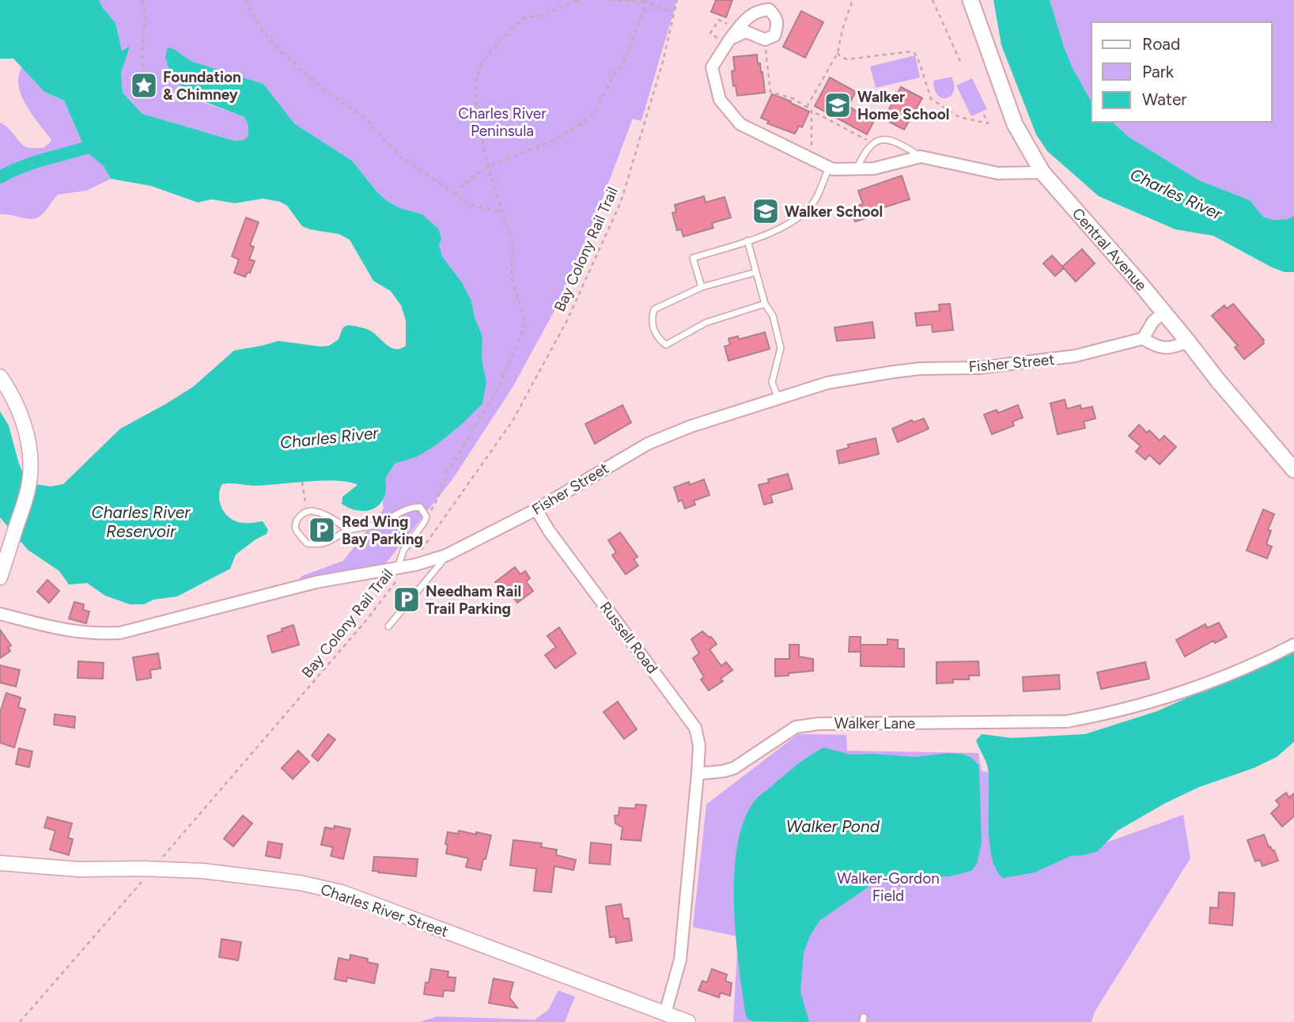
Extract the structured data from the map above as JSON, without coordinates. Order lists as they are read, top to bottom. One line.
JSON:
{"streets":{"main road":["Central Avenue"],"street":["Fisher Street","Russell Road","Walker Lane","Charles River Street"],"path":["Bay Colony Rail Trail"]},"crossings":[["Bay Colony Rail Trail","Fisher Street"],["Bay Colony Rail Trail","Charles River Street"],["Fisher Street","Russell Road"],["Russell Road","Walker Lane"]],"water":["Charles River","Charles River Reservoir","Walker Pond"],"parks":["Charles River Peninsula","Walker-Gordon Field"],"places":{"place":["Foundation & Chimney"],"school or university":["Walker Home School","Walker School"],"parking":["Red Wing Bay Parking","Needham Rail Trail Parking"]},"legend":["Road","Park","Water"]}
